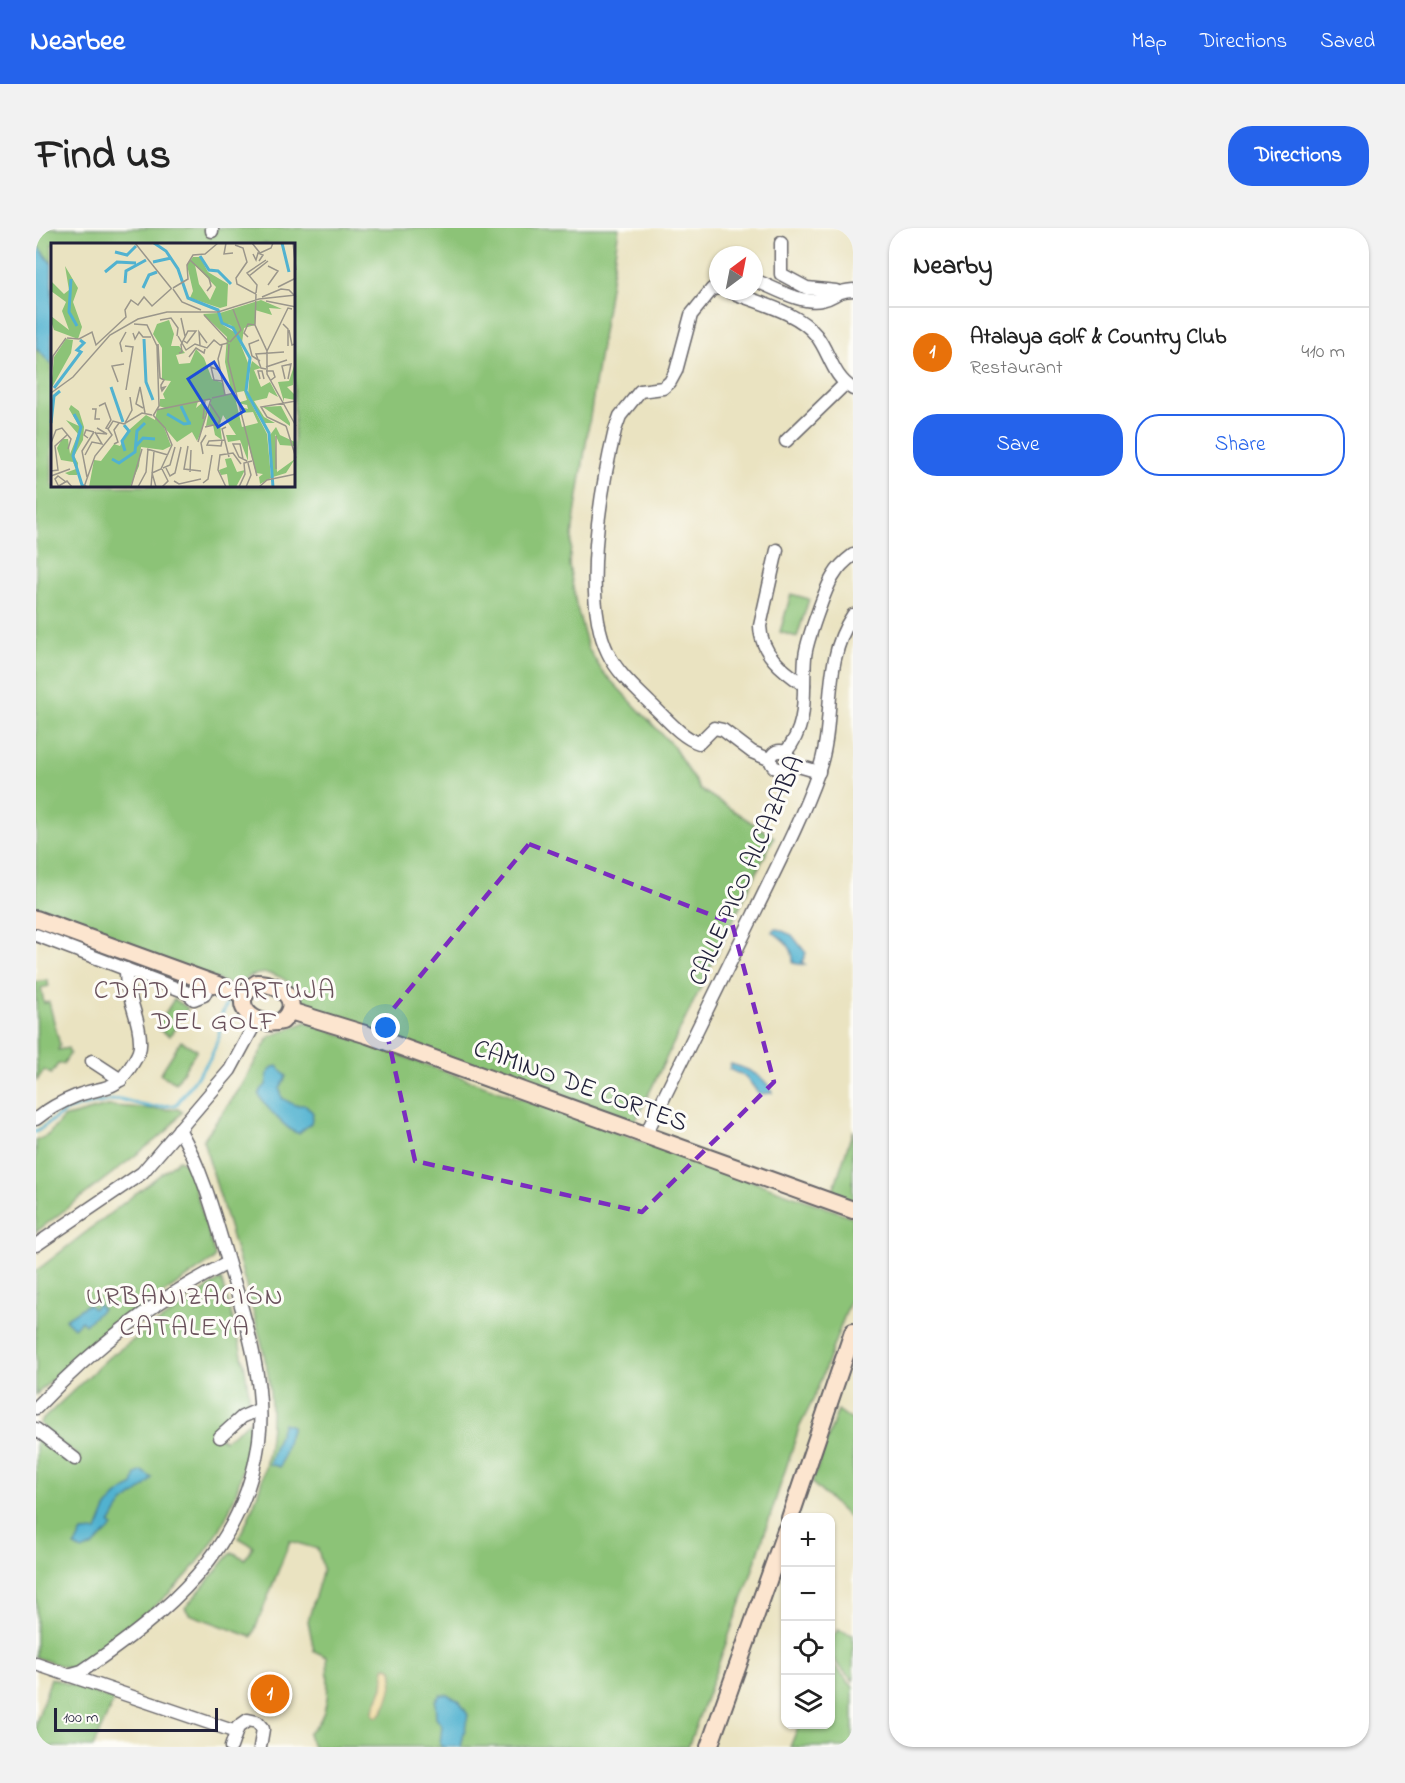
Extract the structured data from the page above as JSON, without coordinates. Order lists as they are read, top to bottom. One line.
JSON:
{"streets":{"street":["CALLE PICO ALCAZABA","CAMINO DE CORTES"]},"crossings":[["CALLE PICO ALCAZABA","CAMINO DE CORTES"]],"districts":["CDAD LA CARTUJA DEL GOLF","URBANIZACIÓN CATALEYA"],"scale_bar":"100 m","north":"top right","page":{"header":"Nearbee","nav":["Map","Directions","Saved"],"title":"Find us","buttons":["Directions",["Save","Share"]],"heading":"Nearby","list":[{"mark":"1","name":"Atalaya Golf & Country Club","note":"Restaurant","value":"410 m"}],"map_buttons":["+","−"],"pins":"1","scale":"100 m"}}
